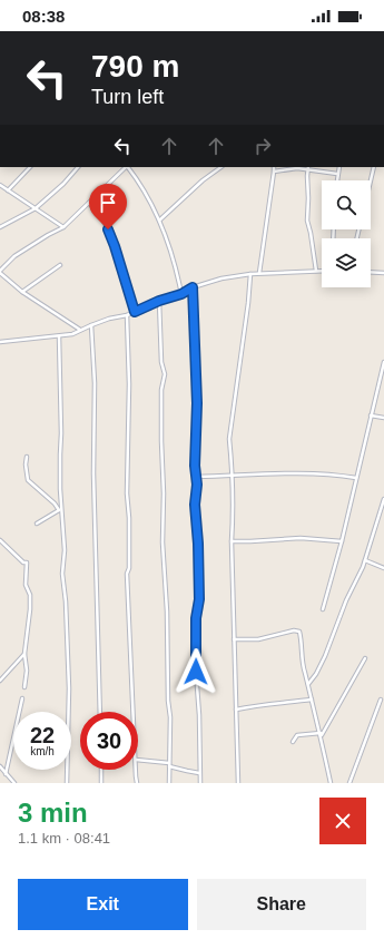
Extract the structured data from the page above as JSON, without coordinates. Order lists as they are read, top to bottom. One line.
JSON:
{"page":{"status":"08:38","turn":["790 m","Turn left"],"speed":"22 km/h","limit":"30","heading":["3 min","1.1 km · 08:41"],"buttons":["Exit","Share"]}}
